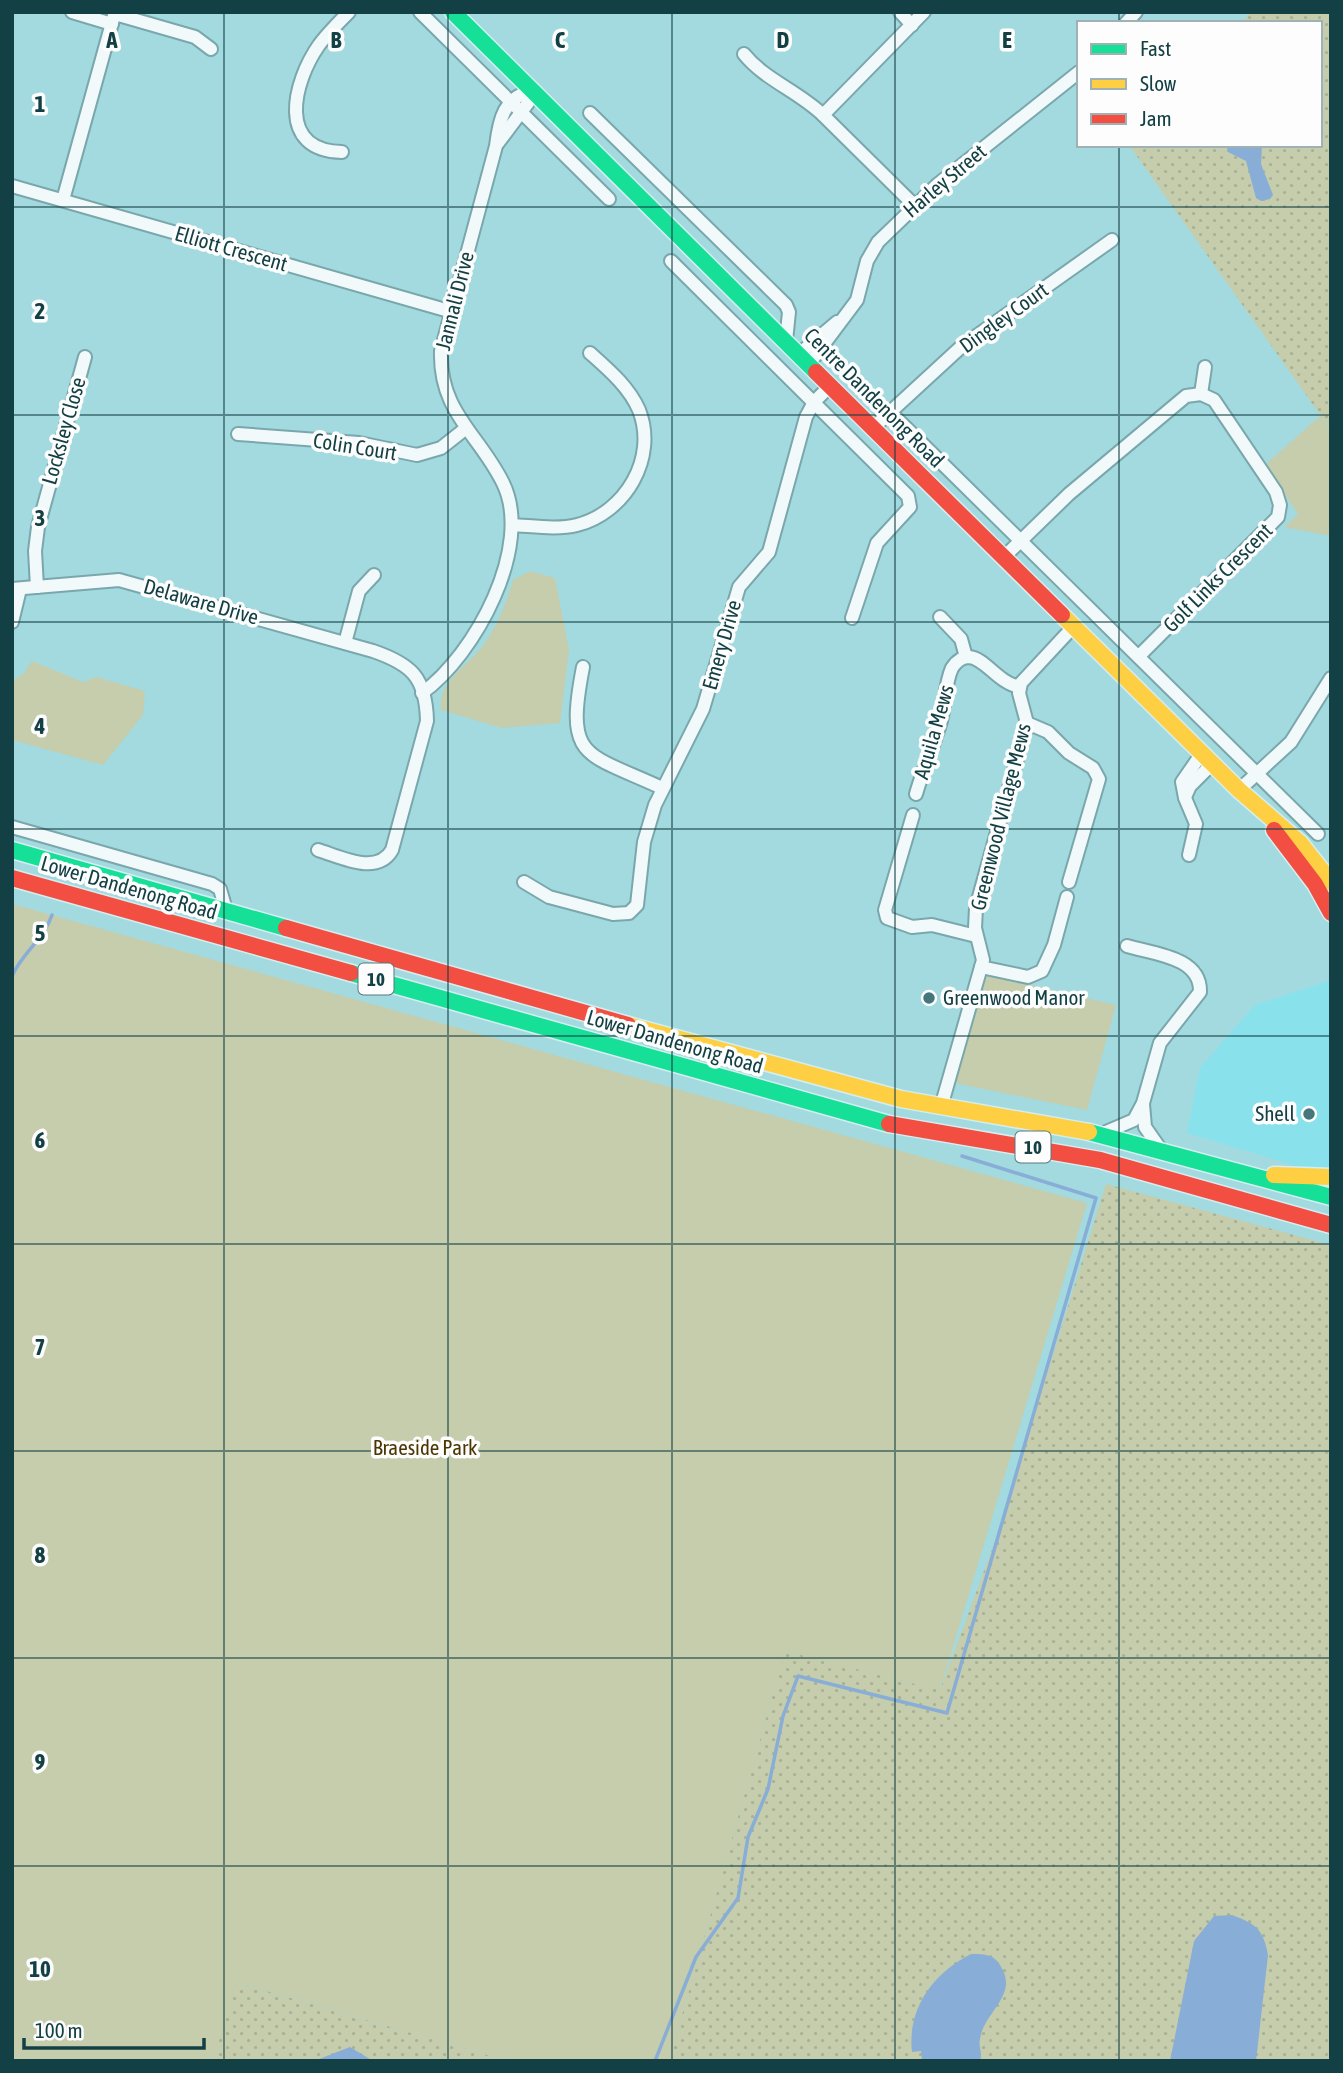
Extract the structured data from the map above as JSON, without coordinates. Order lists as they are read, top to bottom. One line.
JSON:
{"streets":{"main road":["Centre Dandenong Road","Lower Dandenong Road","10"],"street":["Harley Street","Elliott Crescent","Jannali Drive","Dingley Court","Locksley Close","Colin Court","Golf Links Crescent","Delaware Drive","Emery Drive","Aquila Mews","Greenwood Village Mews"]},"crossings":[["Harley Street","Centre Dandenong Road"],["Elliott Crescent","Jannali Drive"],["Jannali Drive","Centre Dandenong Road"],["Jannali Drive","Colin Court"],["Jannali Drive","Delaware Drive"],["Dingley Court","Centre Dandenong Road"],["Centre Dandenong Road","Golf Links Crescent"],["Centre Dandenong Road","Emery Drive"],["Locksley Close","Delaware Drive"],["Greenwood Village Mews","Lower Dandenong Road"]],"parks":["Braeside Park"],"places":["Greenwood Manor","Shell"],"legend":["Fast","Slow","Jam"],"scale_bar":"100 m","grid":{"columns":["A","B","C","D","E"],"rows":["1","2","3","4","5","6","7","8","9","10"]}}
